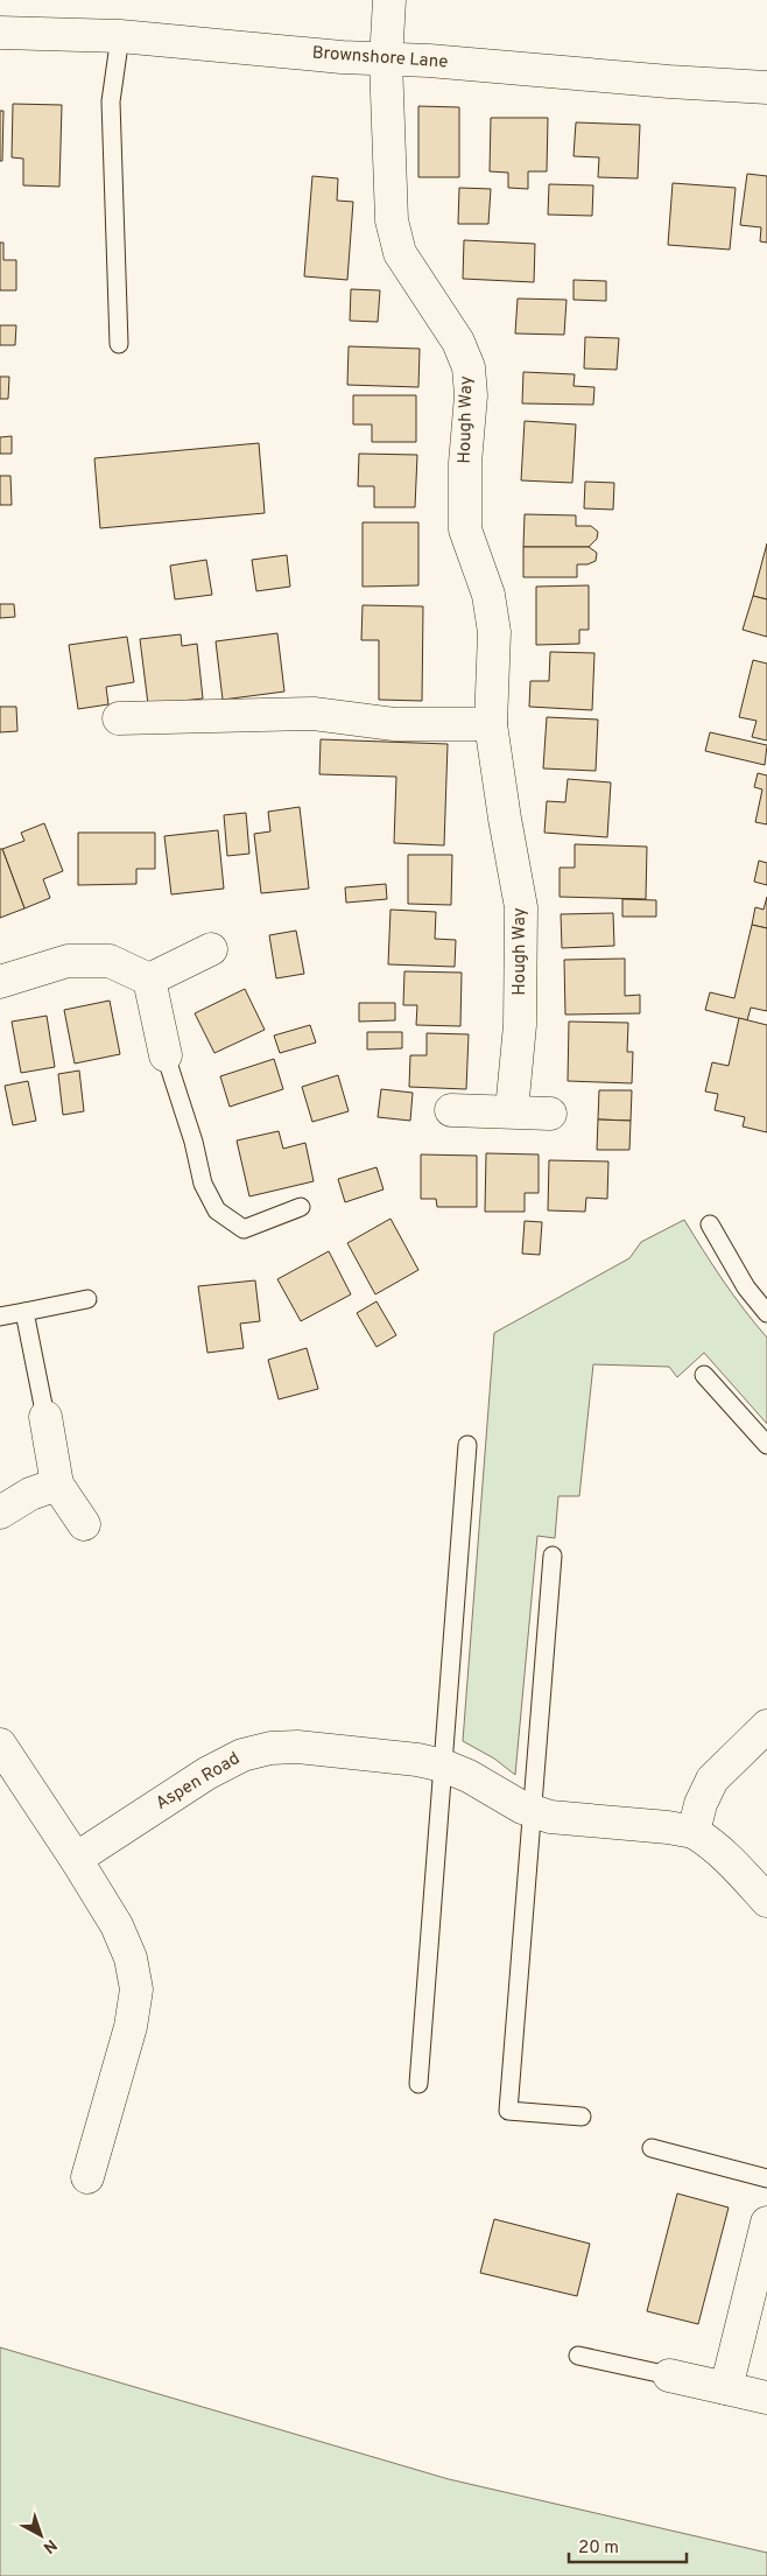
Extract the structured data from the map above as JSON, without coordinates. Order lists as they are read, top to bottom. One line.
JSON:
{"streets":{"street":["Brownshore Lane","Hough Way","Aspen Road"]},"crossings":[["Brownshore Lane","Hough Way"]],"scale_bar":"20 m","north":"bottom right"}
